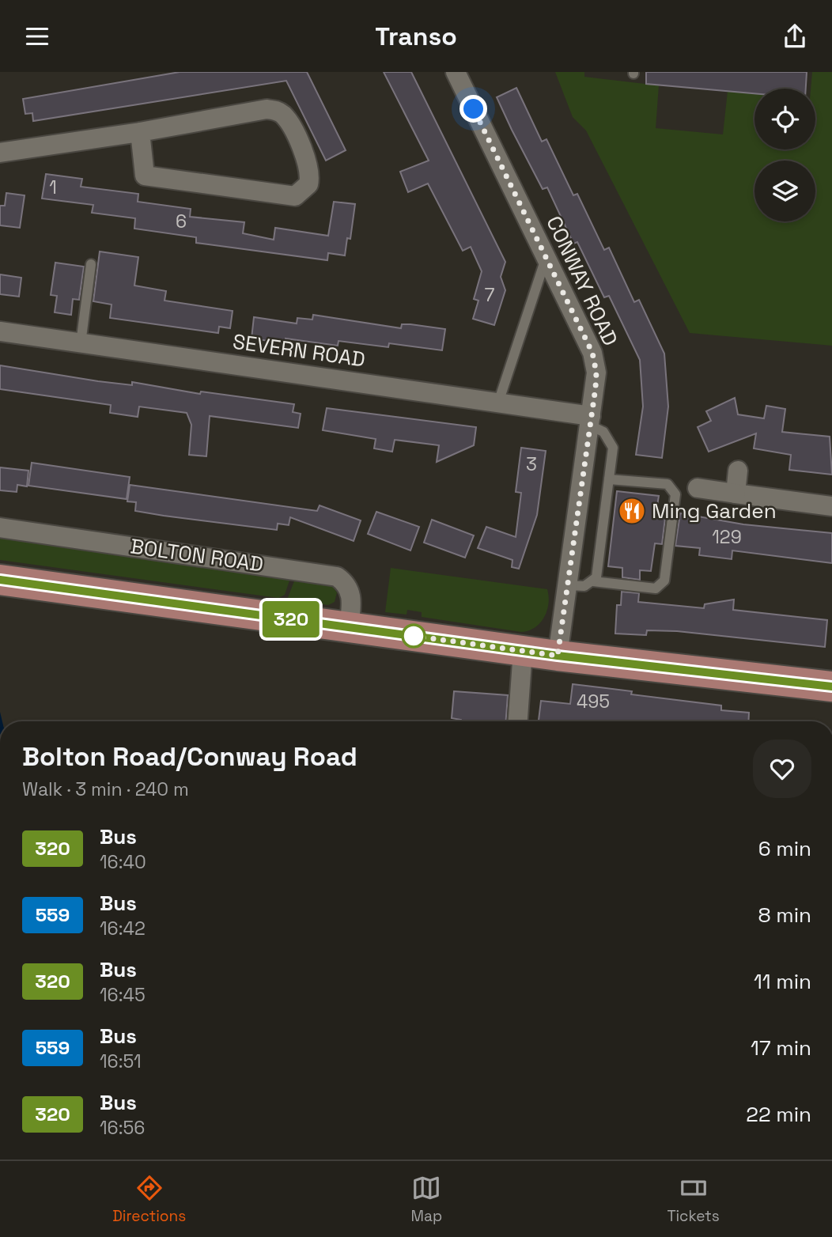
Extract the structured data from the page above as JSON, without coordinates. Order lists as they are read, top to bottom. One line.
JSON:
{"streets":{"street":["CONWAY ROAD","SEVERN ROAD","BOLTON ROAD"]},"crossings":[["CONWAY ROAD","SEVERN ROAD"]],"places":{"restaurant":["Ming Garden"]},"lines":["bus line 320"],"house_numbers":["1","6","7","3","129","495"],"page":{"header":"Transo","on_map":"320","heading":["Bolton Road/Conway Road","Walk · 3 min · 240 m"],"list":[{"mark":"320","name":"Bus","note":"16:40","value":"6 min"},{"mark":"559","name":"Bus","note":"16:42","value":"8 min"},{"mark":"320","name":"Bus","note":"16:45","value":"11 min"},{"mark":"559","name":"Bus","note":"16:51","value":"17 min"},{"mark":"320","name":"Bus","note":"16:56","value":"22 min"}],"tabs":["Directions","Map","Tickets"]}}
